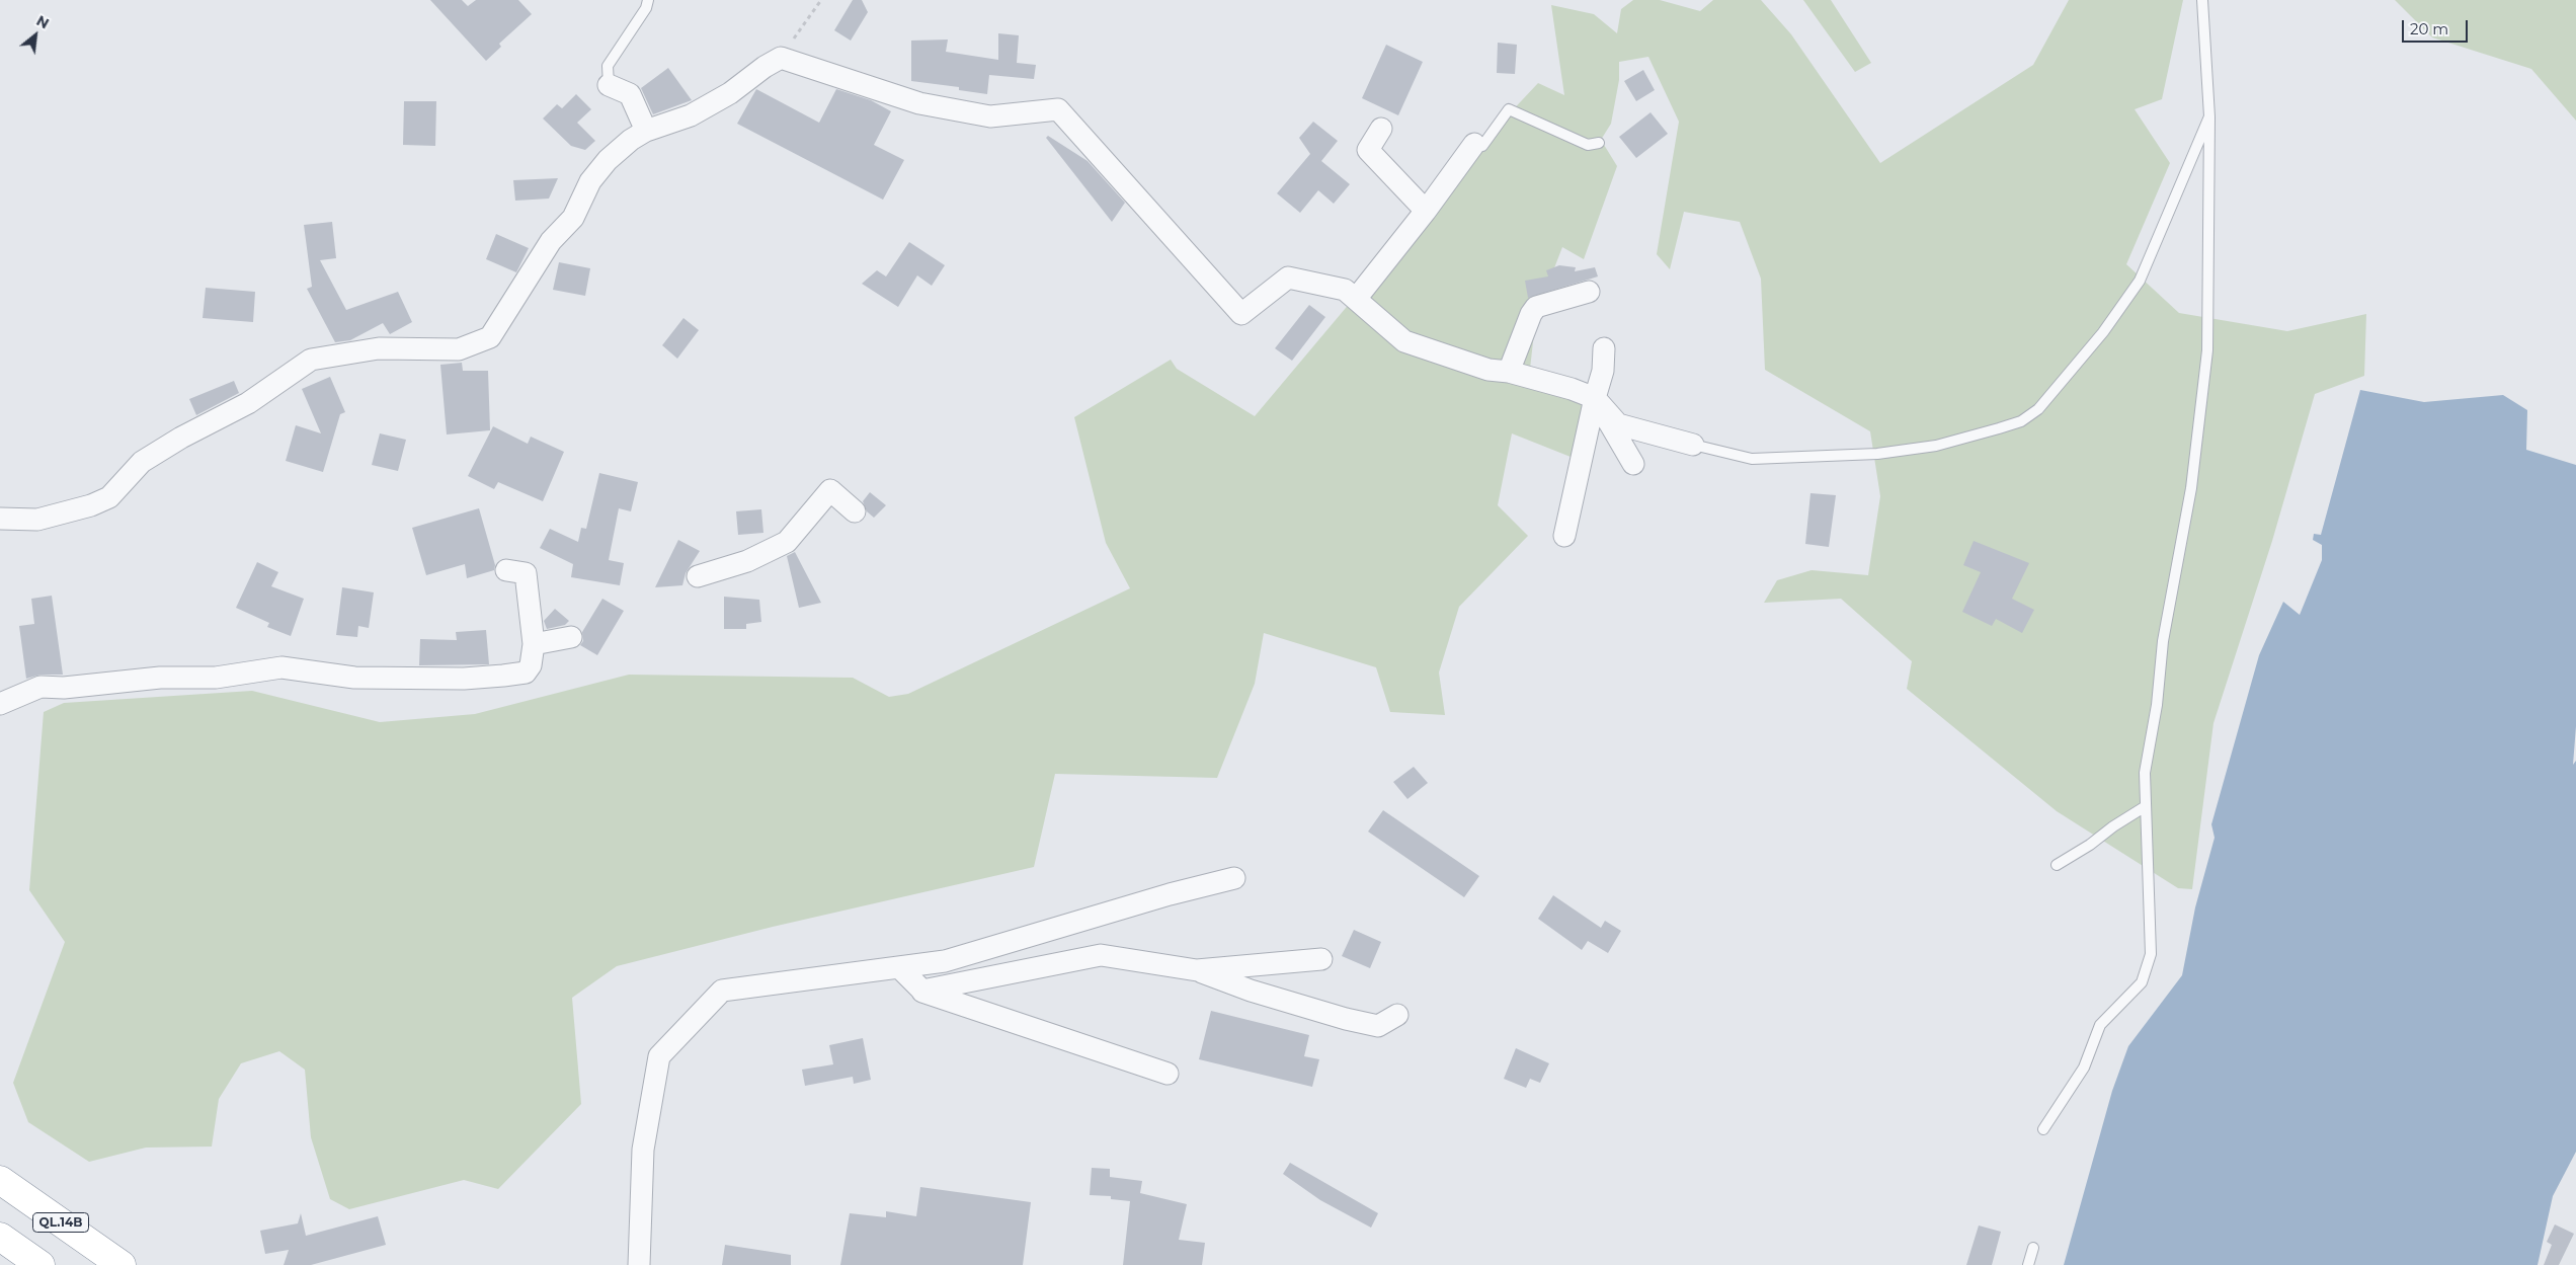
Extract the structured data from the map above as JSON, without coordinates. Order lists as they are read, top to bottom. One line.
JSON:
{"streets":{"highway":["QL.14B"]},"scale_bar":"20 m","north":"top right"}
